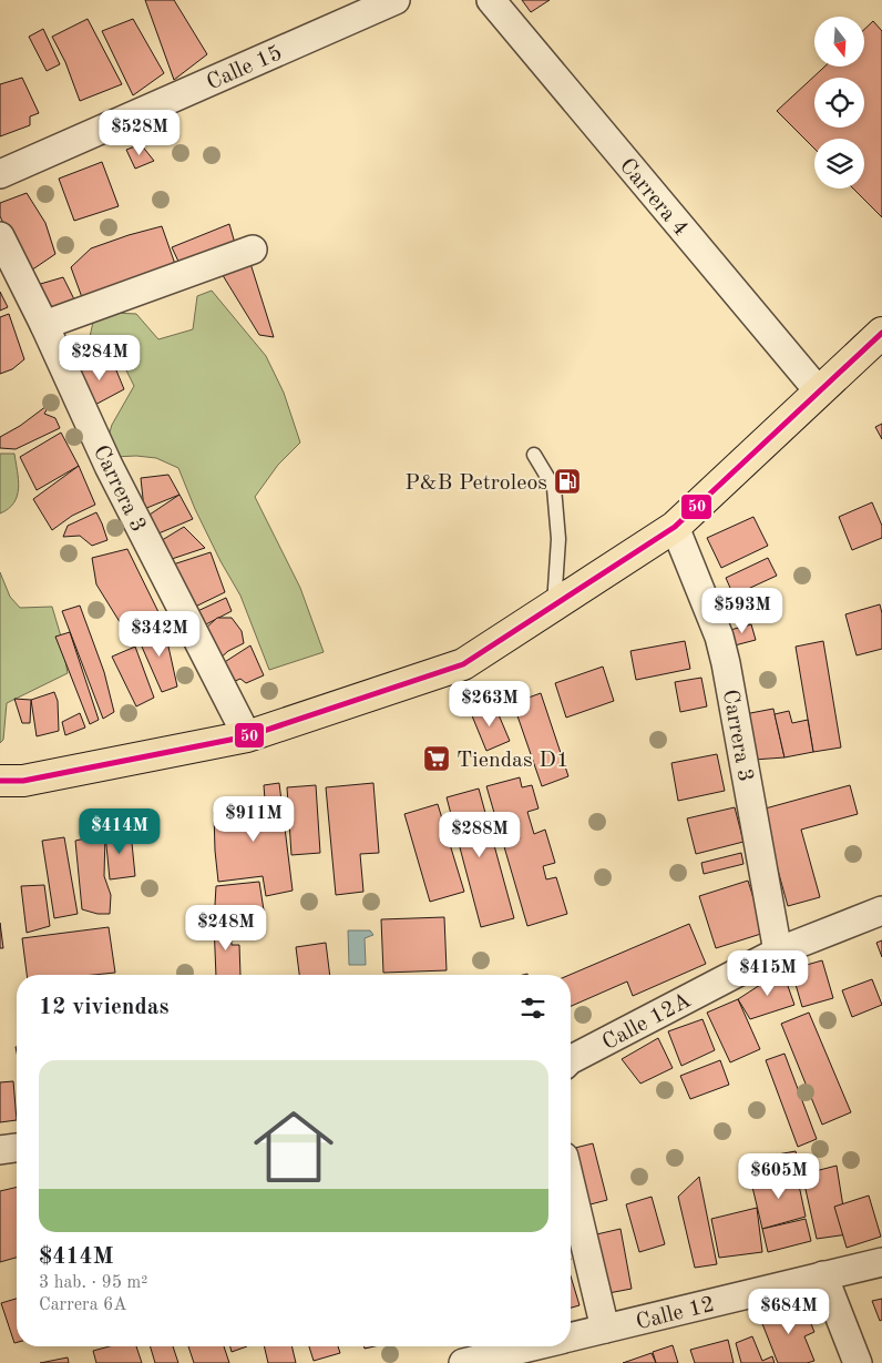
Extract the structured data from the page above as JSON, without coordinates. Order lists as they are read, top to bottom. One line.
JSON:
{"streets":{"street":["Calle 15","Carrera 4","Carrera 3","Calle 12A","Calle 12"]},"crossings":[["Carrera 3","Calle 12A"]],"places":{"fuel station":["P&B Petroleos"],"supermarket":["Tiendas D1"]},"lines":["transit line 50"],"north":"bottom","page":{"price":["$528M","$284M","$593M","$342M","$263M","$911M","$414M","$288M","$248M","$415M","$605M","$684M"],"heading":"12 viviendas","list":[{"name":"$414M","note":"3 hab. · 95 m² · Carrera 6A"}]}}
